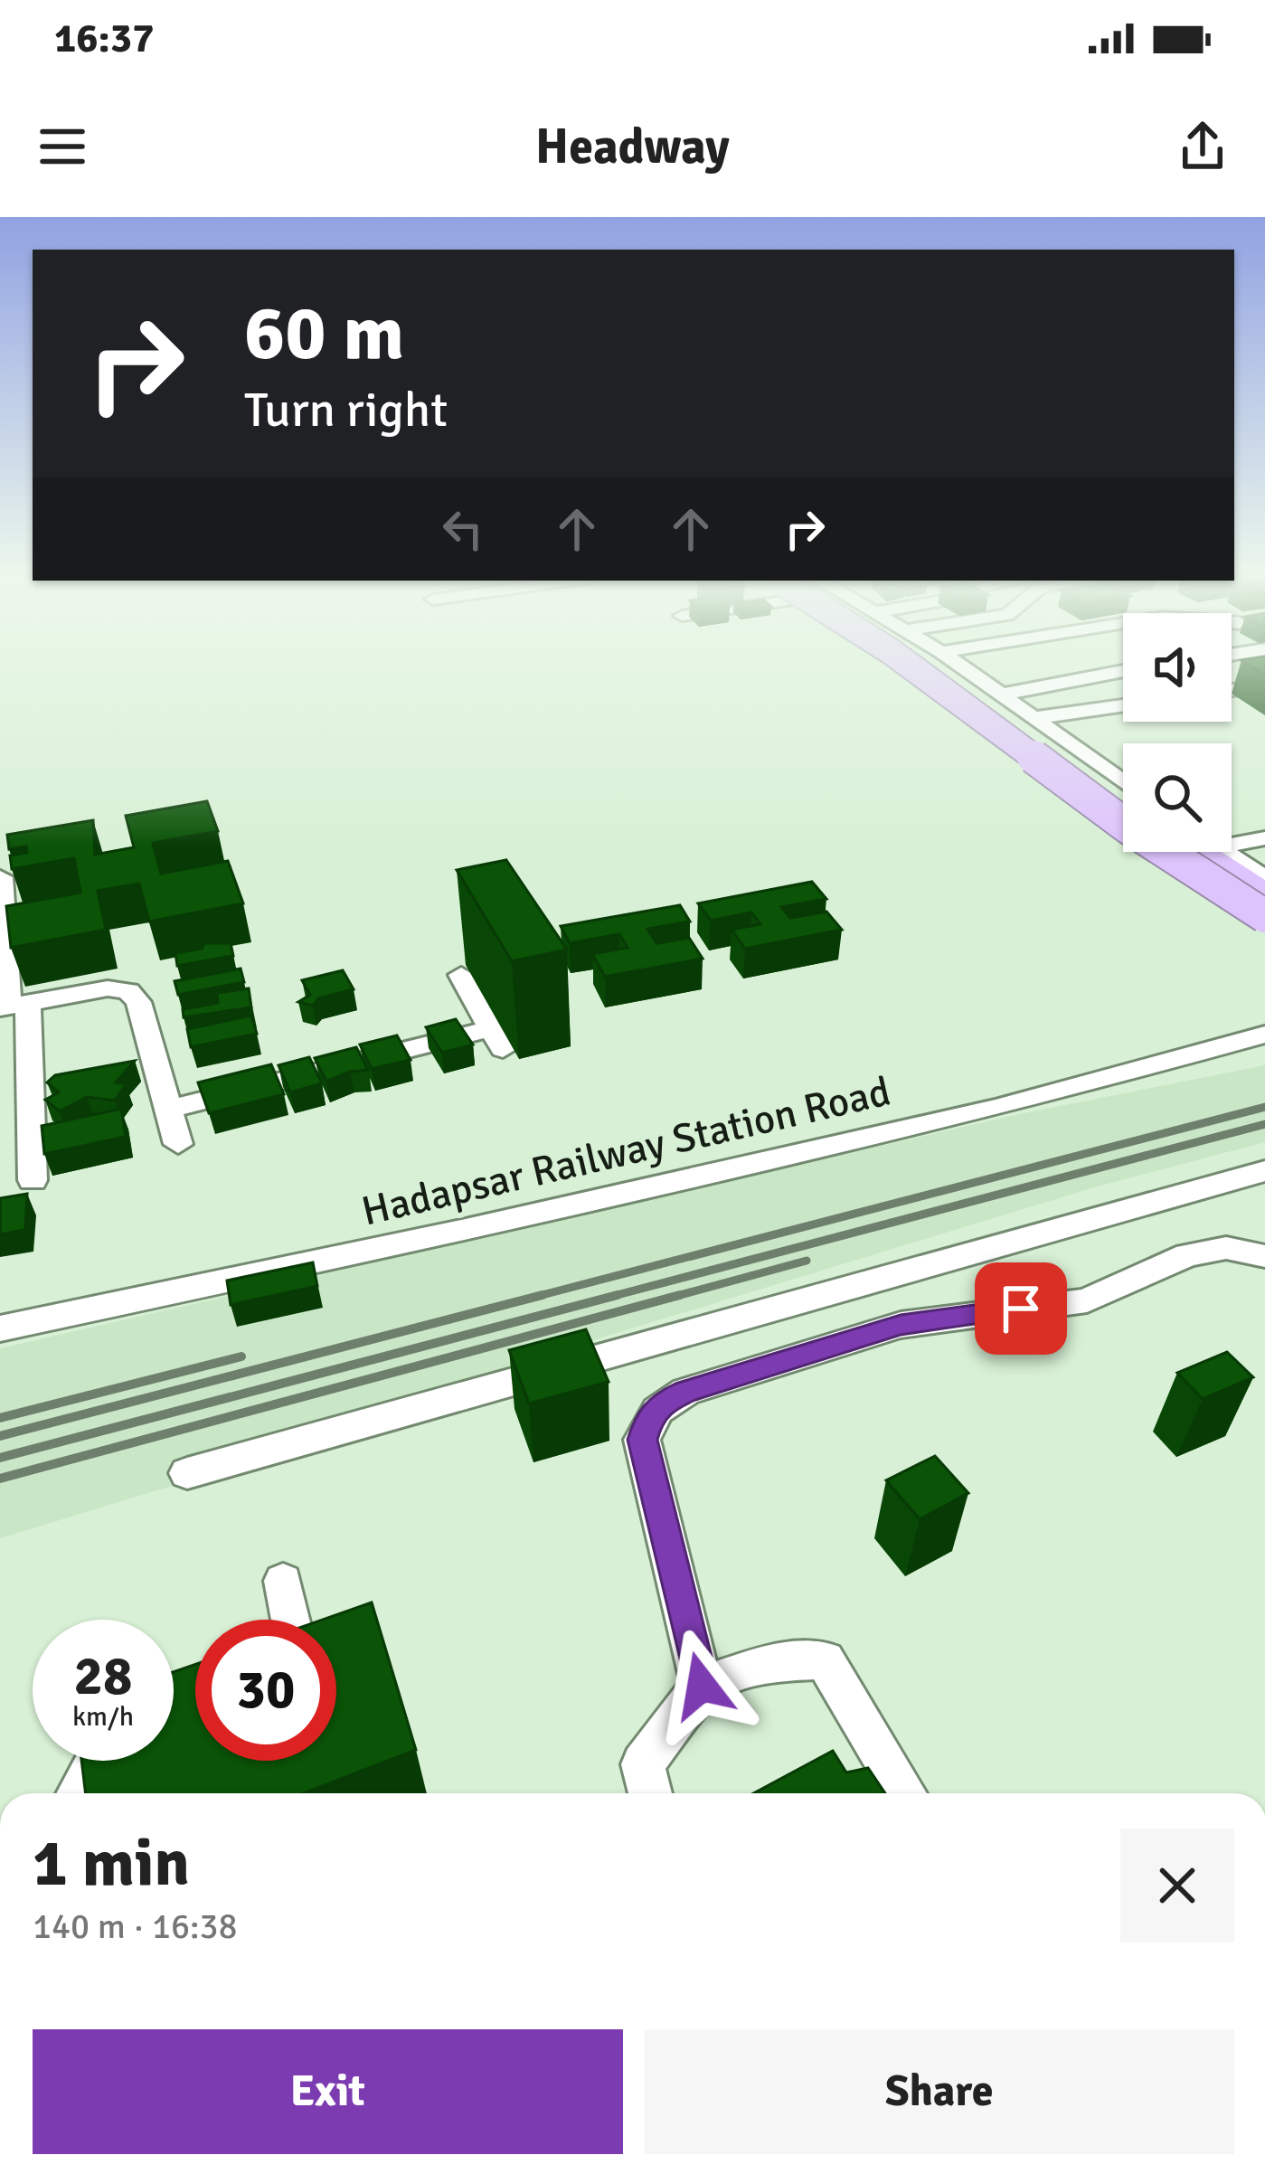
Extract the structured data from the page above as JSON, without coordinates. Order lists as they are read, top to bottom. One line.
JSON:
{"streets":{"street":["Hadapsar Railway Station Road"]},"page":{"status":"16:37","header":"Headway","turn":["60 m","Turn right"],"speed":"28 km/h","limit":"30","heading":["1 min","140 m · 16:38"],"buttons":["Exit","Share"]}}
